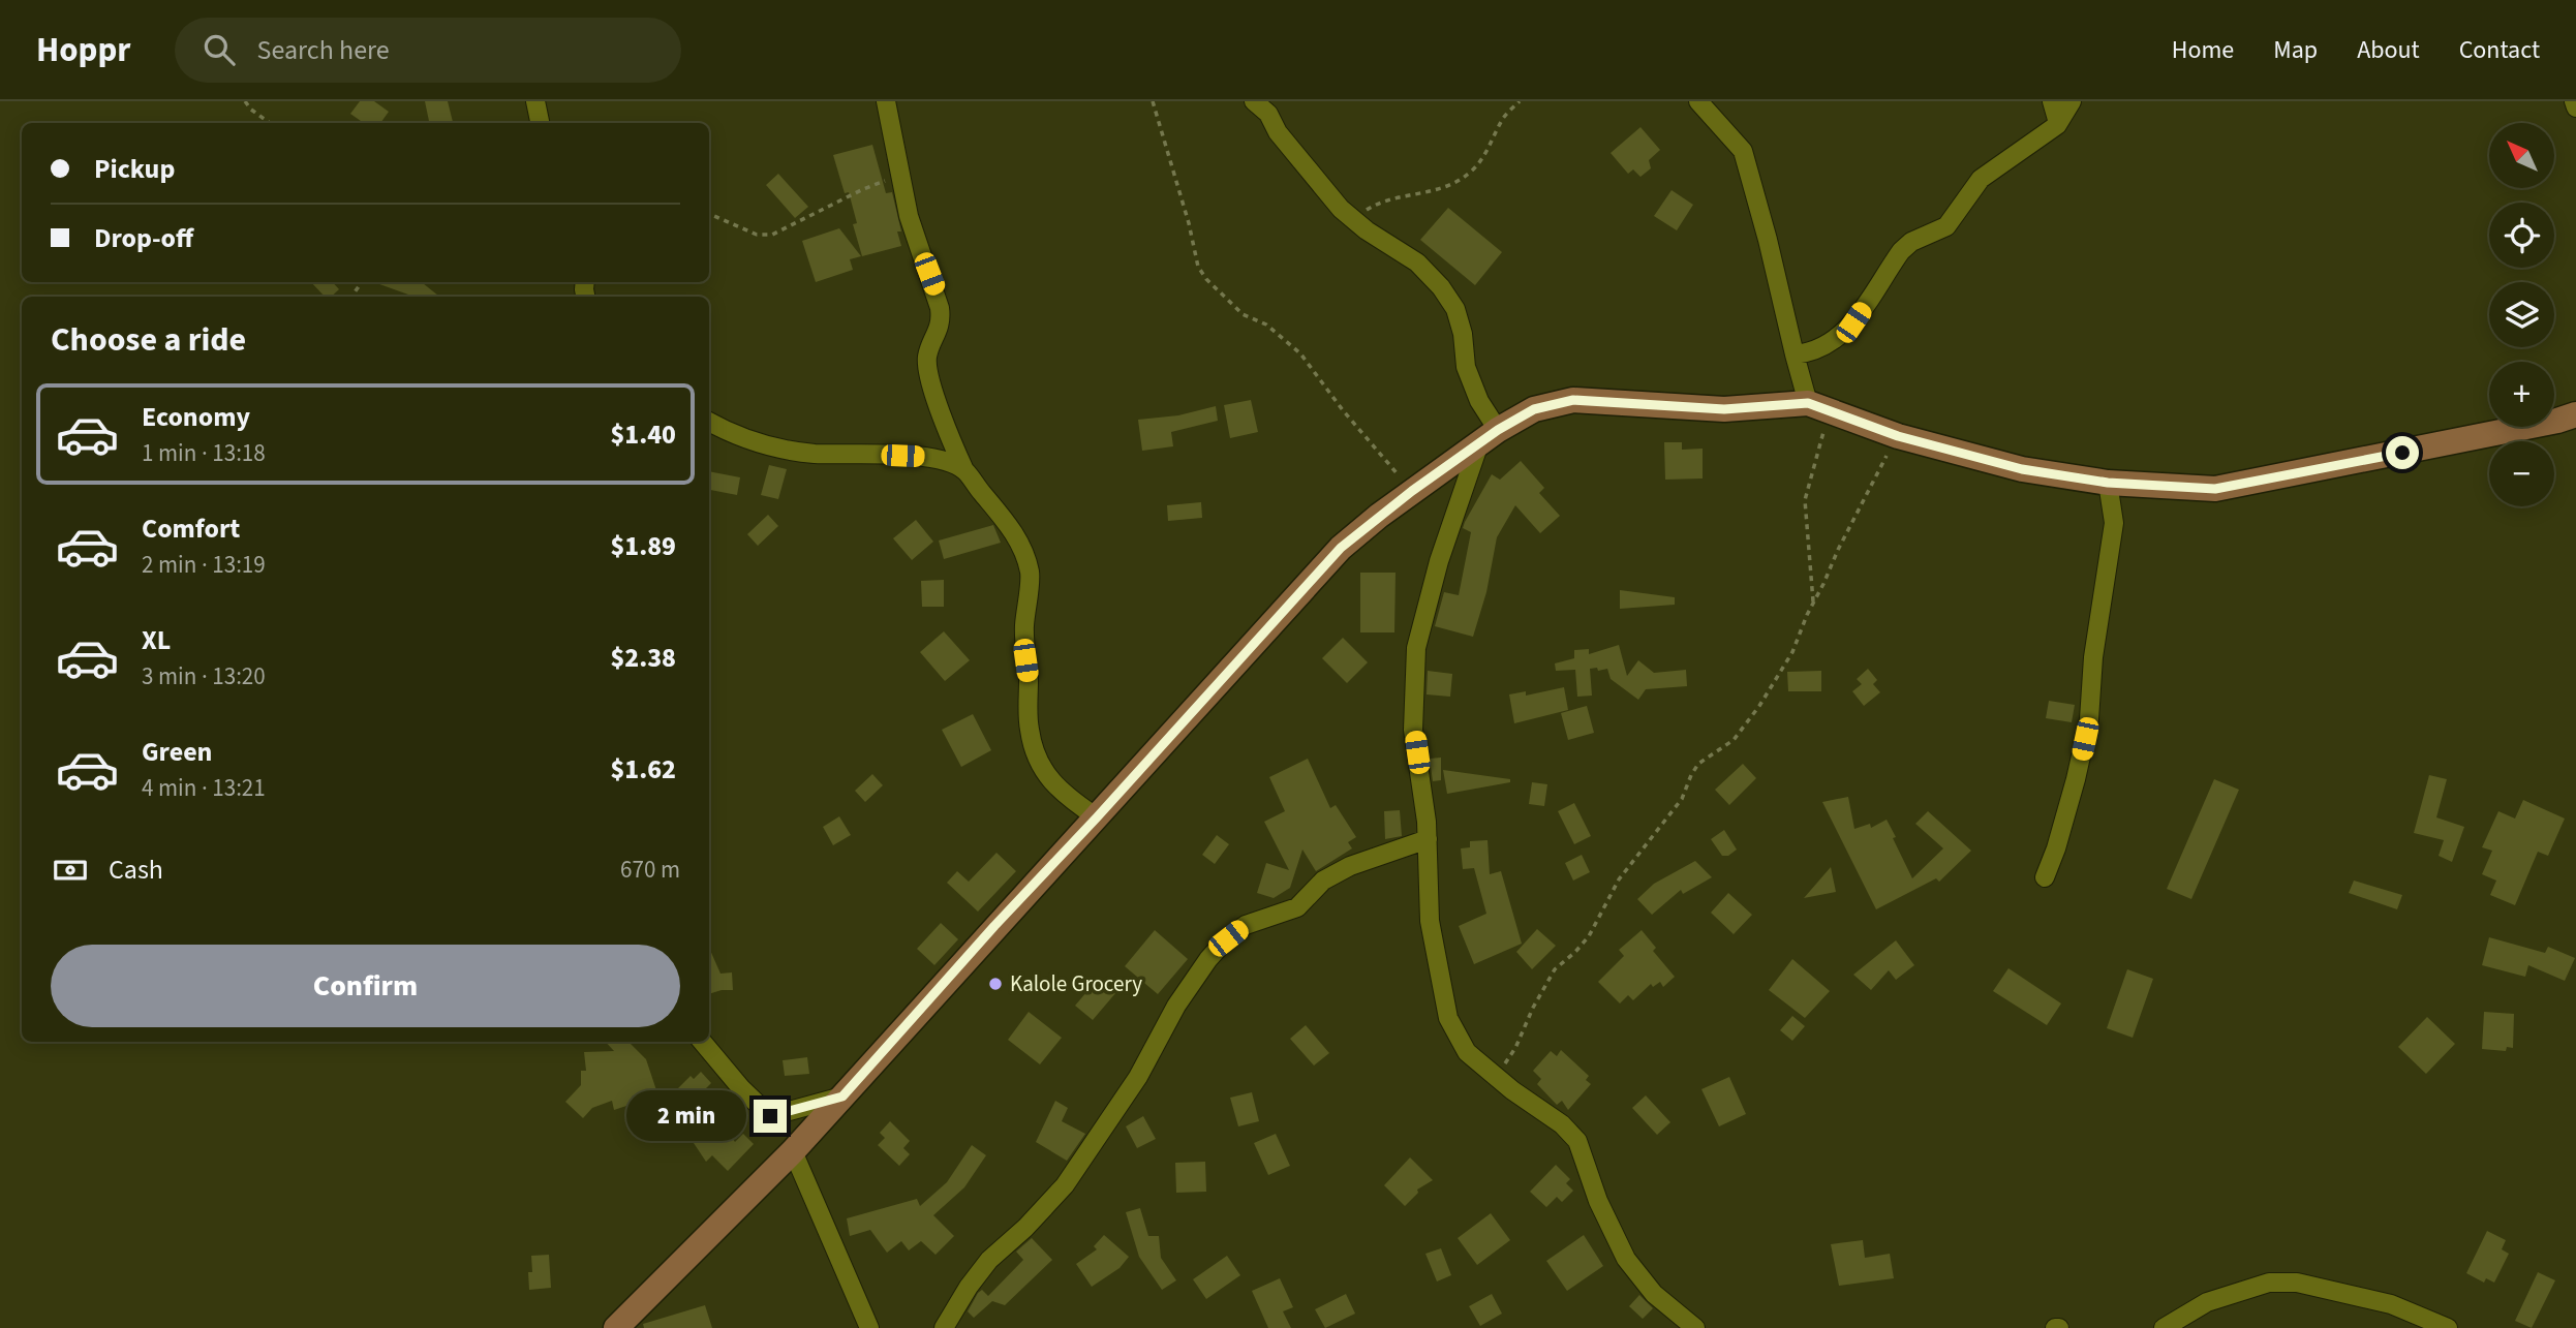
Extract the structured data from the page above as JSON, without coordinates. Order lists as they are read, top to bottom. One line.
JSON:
{"places":["Kalole Grocery"],"north":"top left","page":{"header":"Hoppr","search":"Search here","nav":["Home","Map","About","Contact"],"map_buttons":["+","−"],"banner":["Pickup","Drop-off"],"heading":"Choose a ride","list":[{"name":"Economy","note":"1 min · 13:18","value":"$1.40"},{"name":"Comfort","note":"2 min · 13:19","value":"$1.89"},{"name":"XL","note":"3 min · 13:20","value":"$2.38"},{"name":"Green","note":"4 min · 13:21","value":"$1.62"}],"pay":["Cash","670 m"],"buttons":"Confirm","bubble":"2 min"}}
